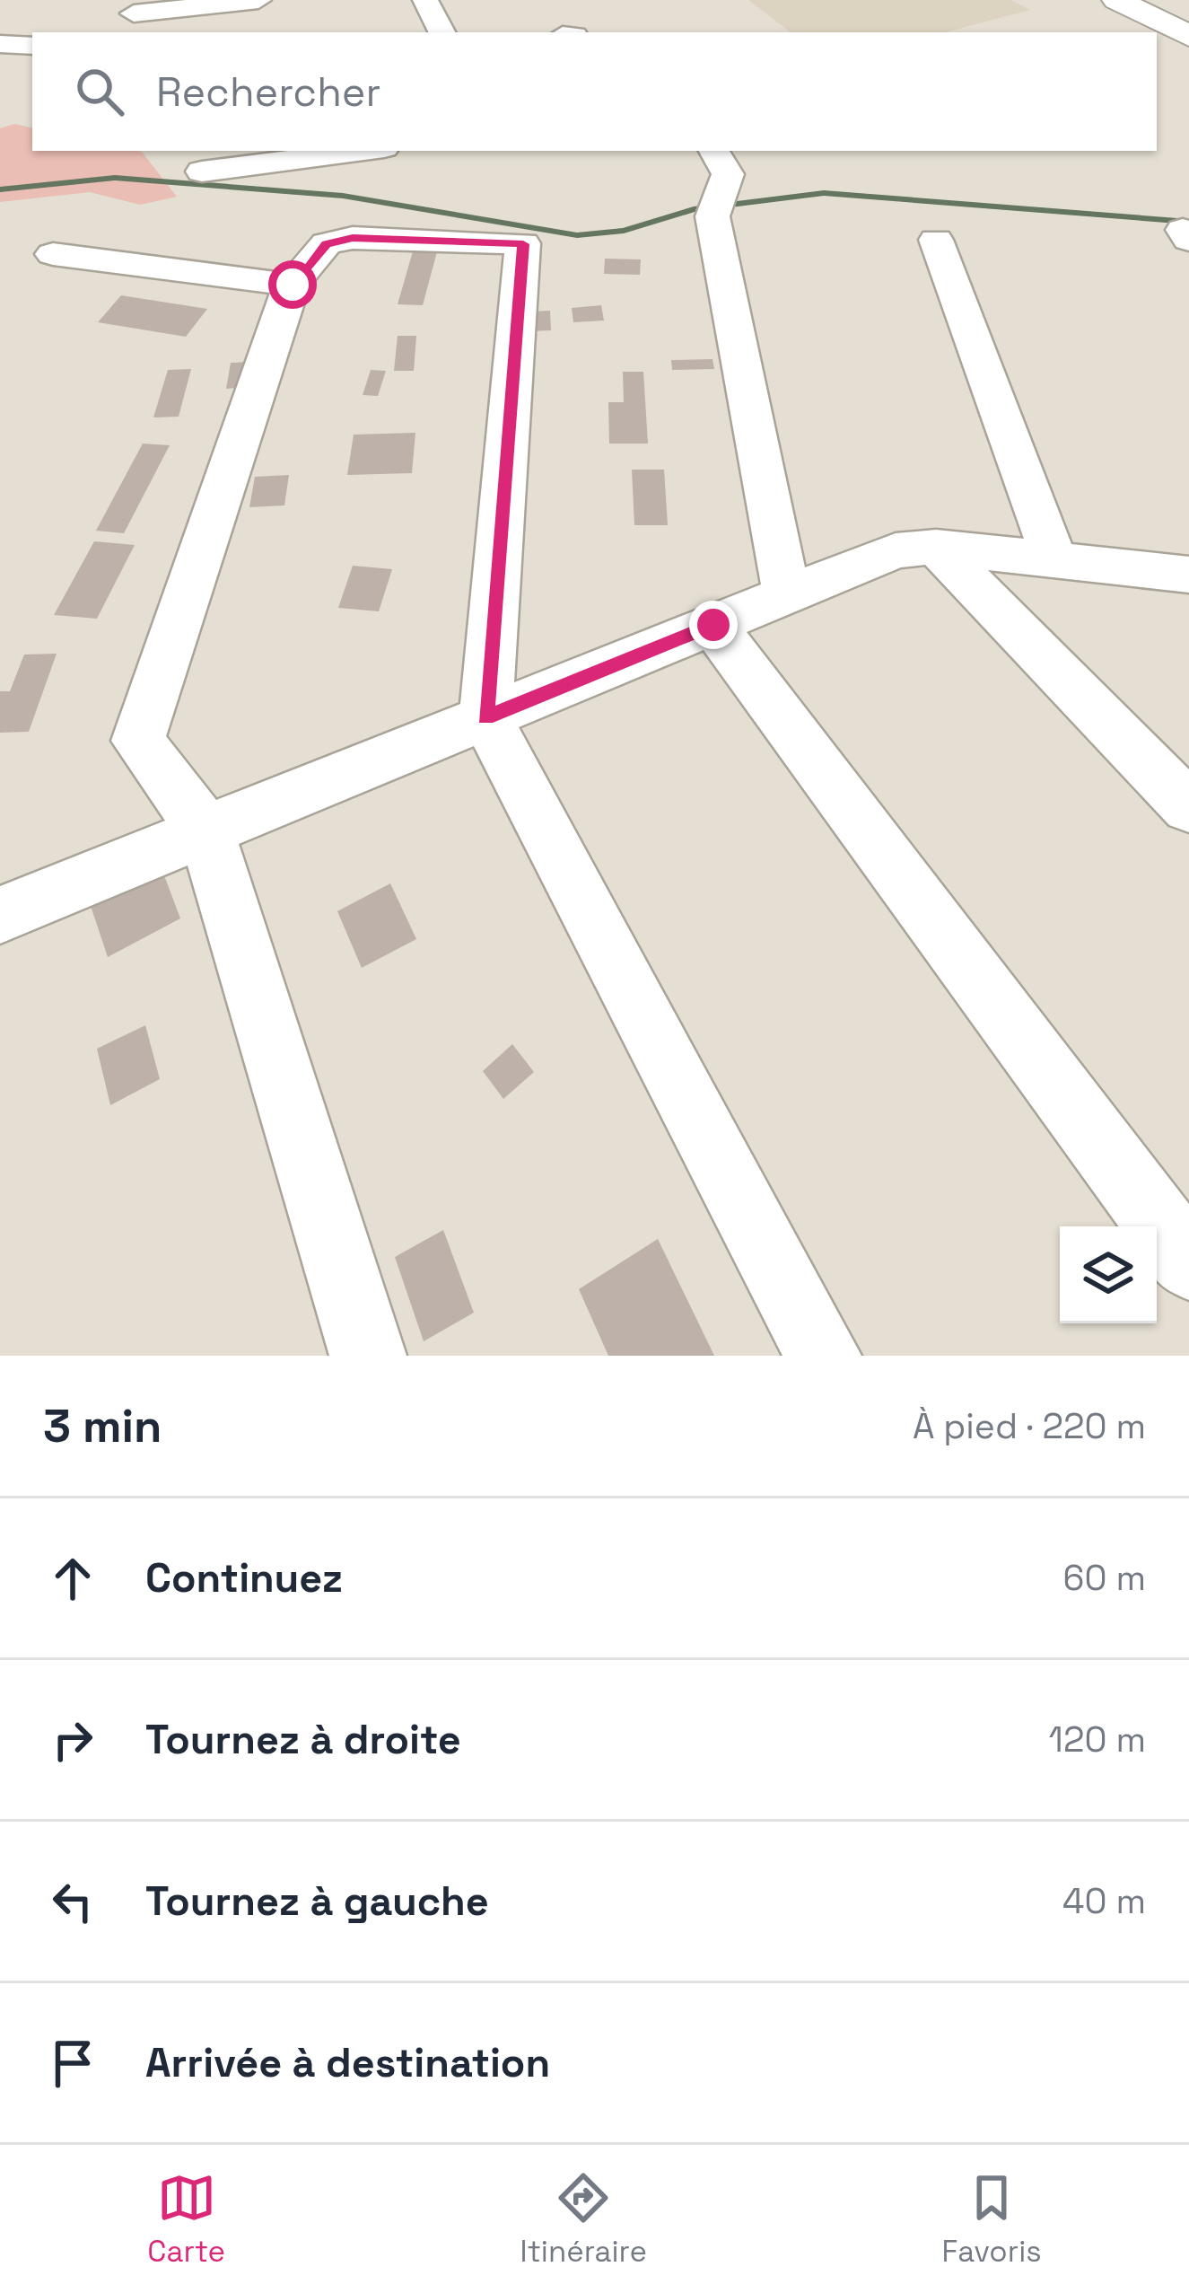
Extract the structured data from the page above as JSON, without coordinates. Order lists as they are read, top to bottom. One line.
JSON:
{"page":{"search":"Rechercher","heading":["3 min","À pied · 220 m"],"list":[["Continuez","60 m"],["Tournez à droite","120 m"],["Tournez à gauche","40 m"],"Arrivée à destination"],"nav":["Carte","Itinéraire","Favoris"]}}
